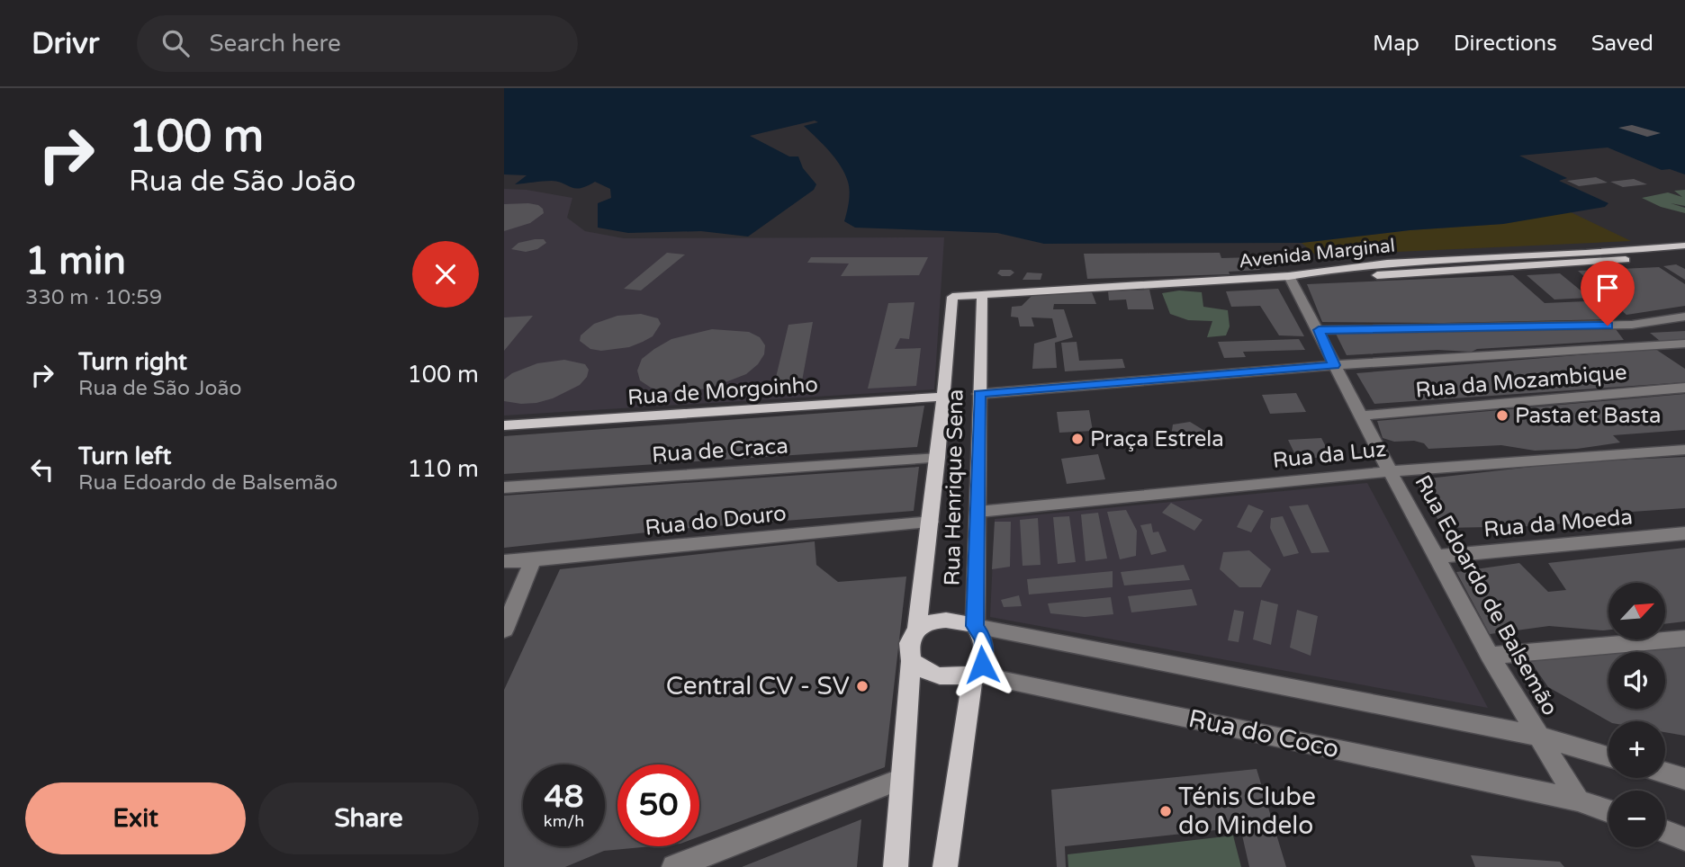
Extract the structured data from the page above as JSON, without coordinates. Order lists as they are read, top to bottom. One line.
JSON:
{"streets":{"main road":["Avenida Marginal","Rua de Morgoinho","Rua Henrique Sena","Rua do Coco"],"street":["Rua da Mozambique","Rua de Craca","Rua da Luz","Rua do Douro","Rua da Moeda","Rua Edoardo de Balsemão"]},"crossings":[["Avenida Marginal","Rua Henrique Sena"],["Avenida Marginal","Rua Edoardo de Balsemão"],["Rua da Mozambique","Rua Edoardo de Balsemão"],["Rua de Morgoinho","Rua Henrique Sena"],["Rua de Craca","Rua Henrique Sena"],["Rua da Luz","Rua Henrique Sena"],["Rua da Luz","Rua Edoardo de Balsemão"],["Rua Henrique Sena","Rua do Douro"],["Rua Henrique Sena","Rua do Coco"],["Rua da Moeda","Rua Edoardo de Balsemão"],["Rua Edoardo de Balsemão","Rua do Coco"]],"places":["Pasta et Basta","Praça Estrela","Central CV - SV","Ténis Clube do Mindelo"],"north":"top right","page":{"header":"Drivr","search":"Search here","nav":["Map","Directions","Saved"],"turn":["100 m","Rua de São João"],"heading":["1 min","330 m · 10:59"],"list":[{"name":"Turn right","note":"Rua de São João","value":"100 m"},{"name":"Turn left","note":"Rua Edoardo de Balsemão","value":"110 m"}],"map_buttons":["+","−"],"speed":"48 km/h","limit":"50","buttons":["Exit","Share"]}}
